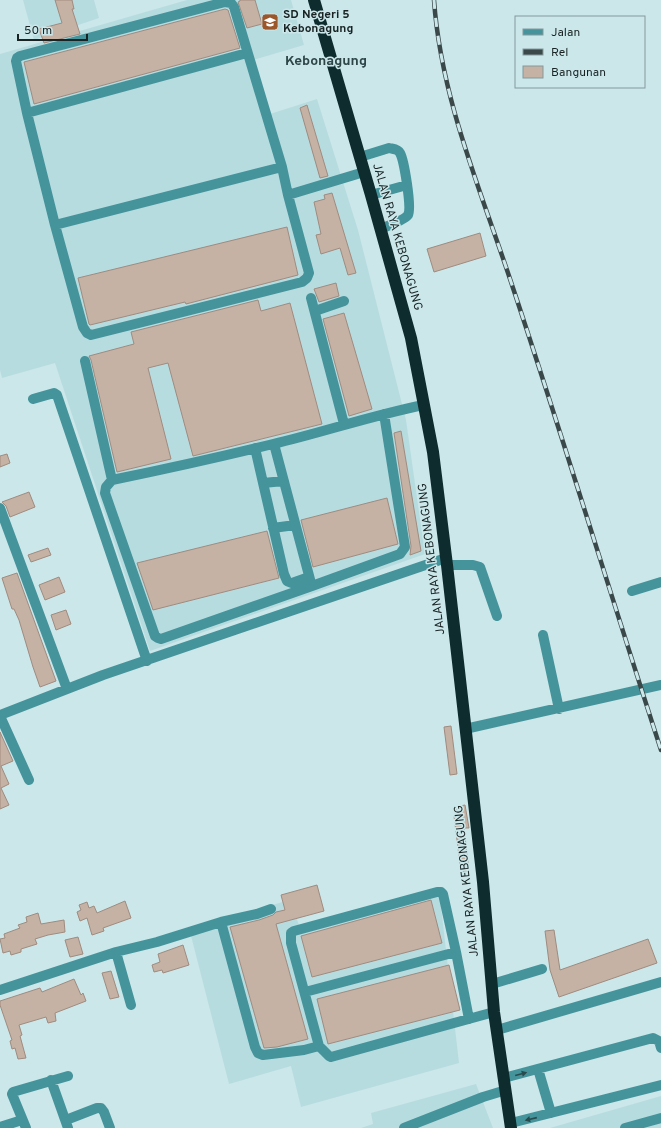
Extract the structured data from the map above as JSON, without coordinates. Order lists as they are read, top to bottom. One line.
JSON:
{"streets":{"highway":["JALAN RAYA KEBONAGUNG"]},"districts":["Kebonagung"],"places":{"school or university":["SD Negeri 5 Kebonagung"]},"legend":["Jalan","Rel","Bangunan"],"scale_bar":"50 m"}
